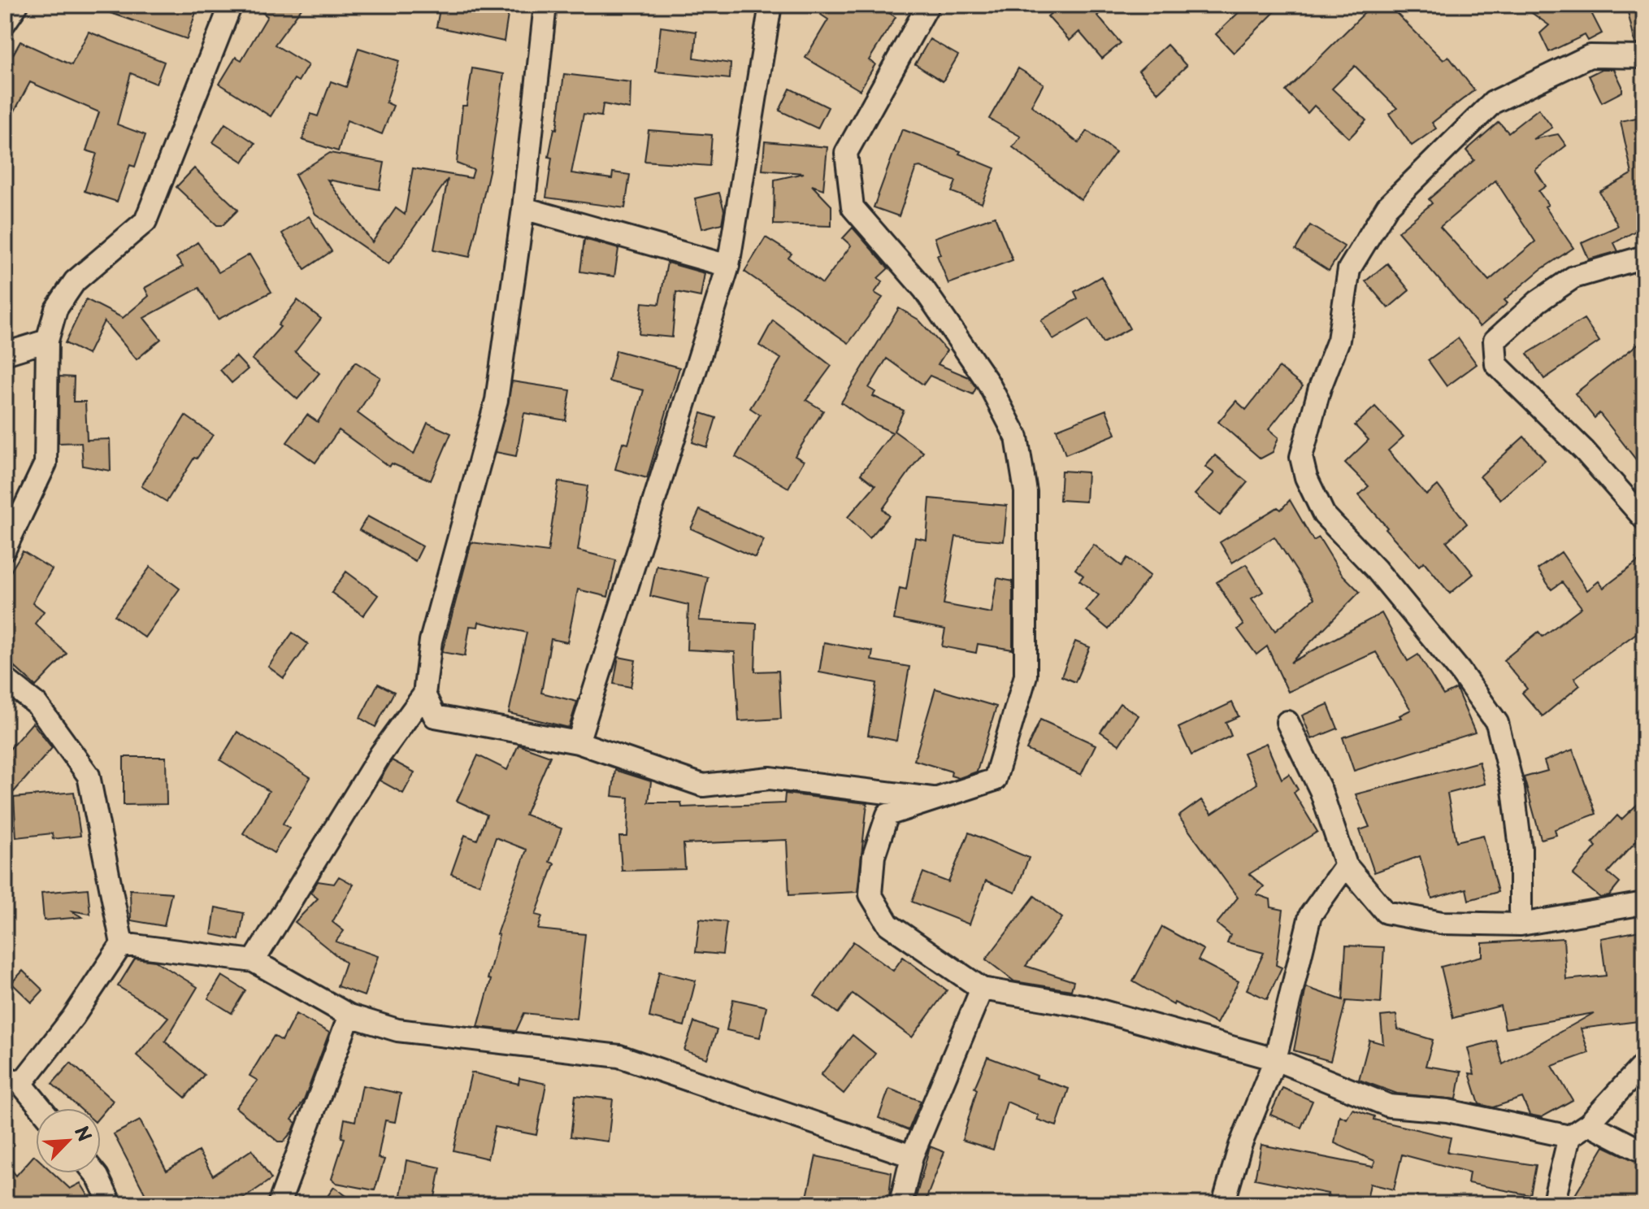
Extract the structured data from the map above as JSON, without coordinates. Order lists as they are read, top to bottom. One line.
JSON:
{"north":"top right"}
